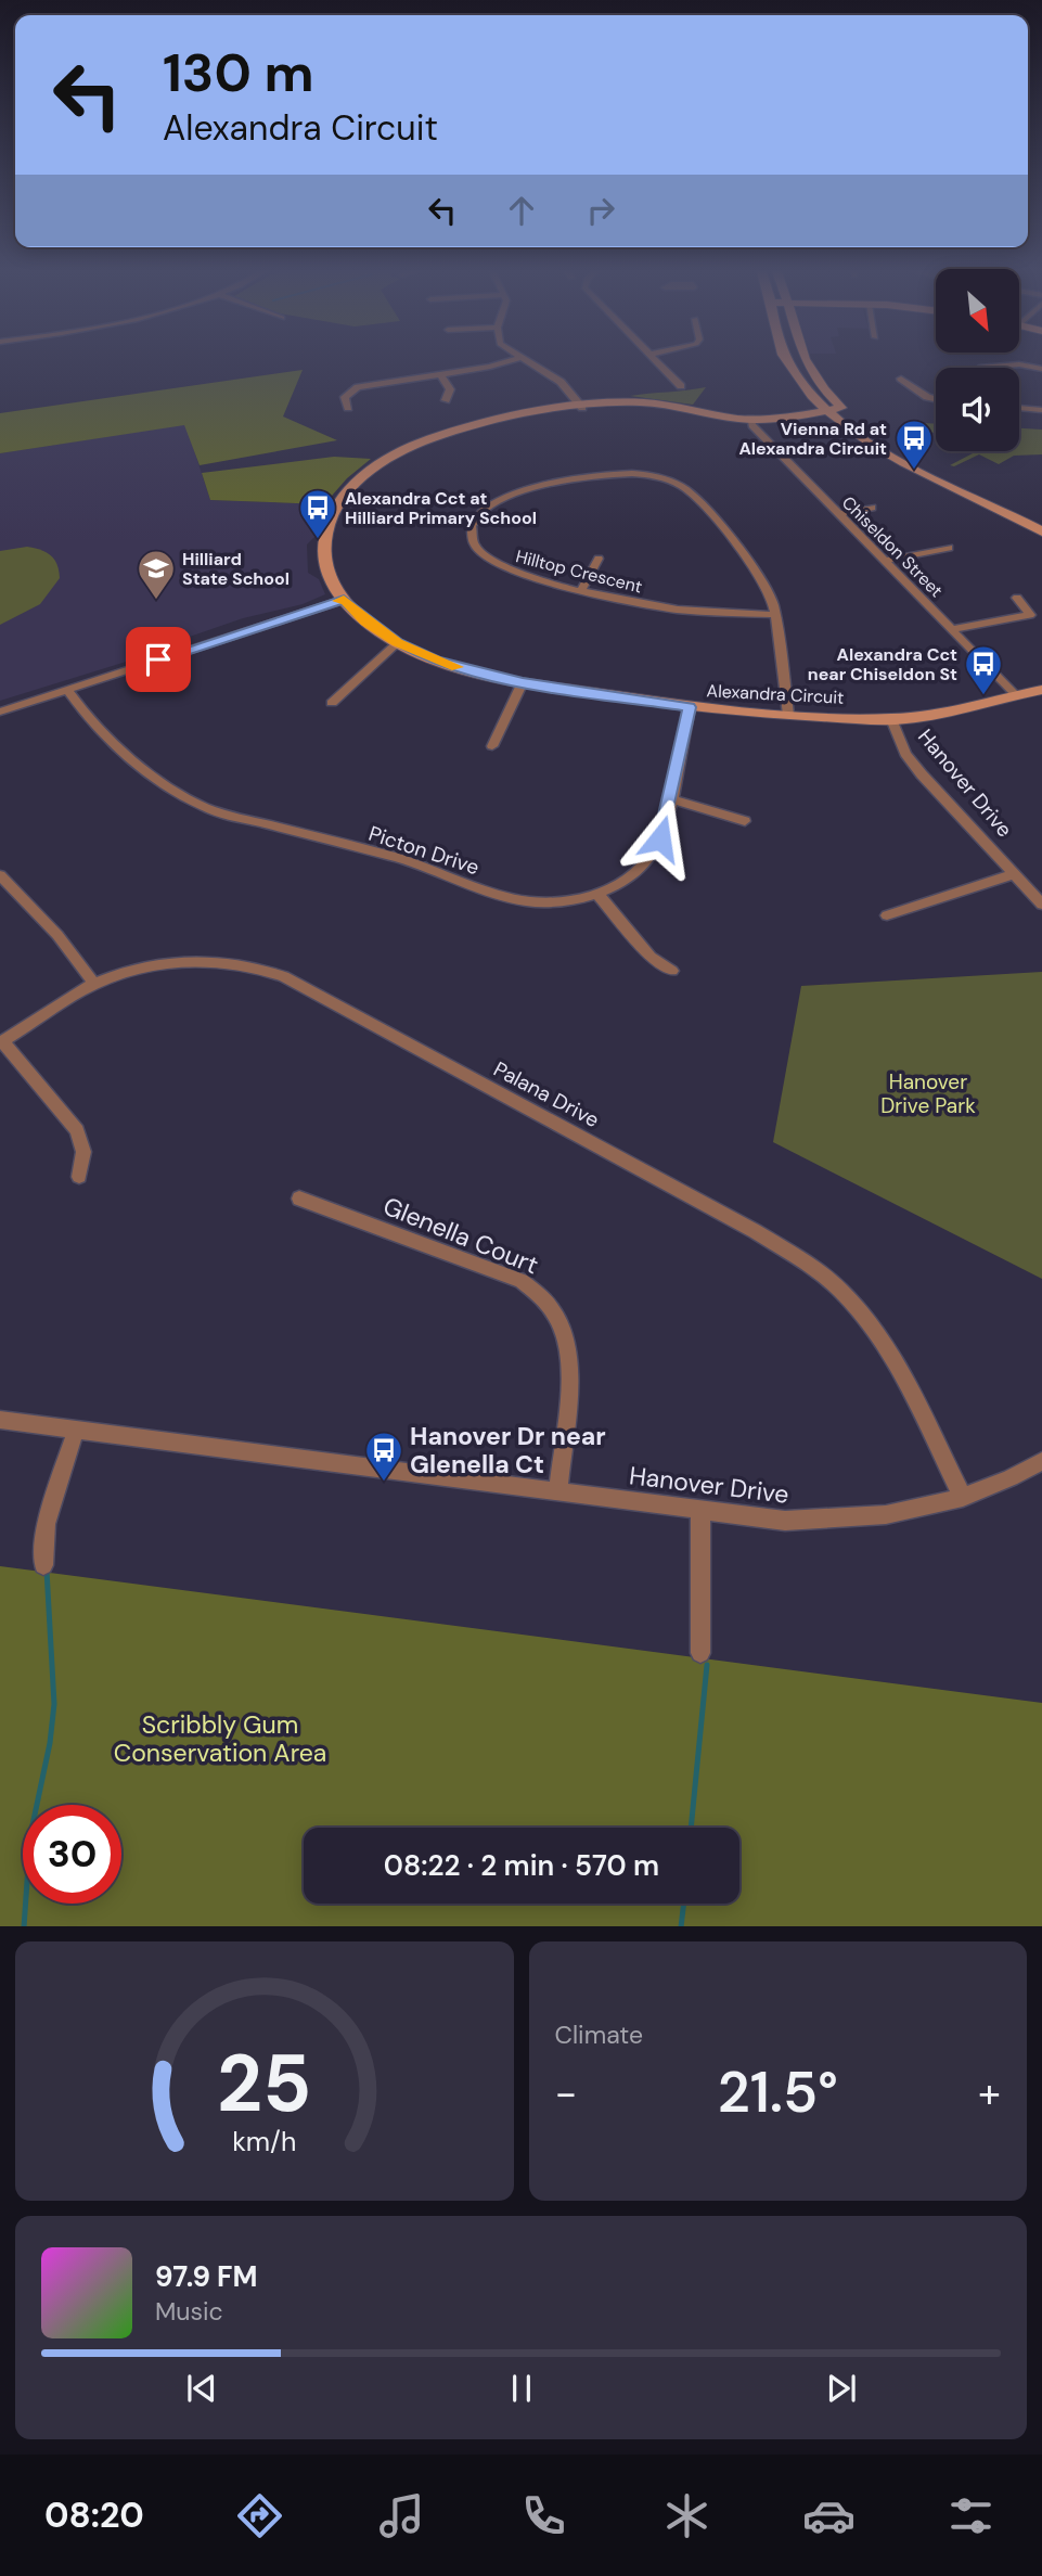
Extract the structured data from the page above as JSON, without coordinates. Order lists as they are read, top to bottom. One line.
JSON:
{"streets":{"street":["Chiseldon Street","Hilltop Crescent","Alexandra Circuit","Hanover Drive","Picton Drive","Palana Drive","Glenella Court"]},"crossings":[["Chiseldon Street","Alexandra Circuit"],["Hilltop Crescent","Alexandra Circuit"],["Alexandra Circuit","Hanover Drive"],["Alexandra Circuit","Picton Drive"],["Hanover Drive","Palana Drive"],["Hanover Drive","Glenella Court"]],"parks":["Hanover Drive Park","Scribbly Gum Conservation Area"],"places":{"bus stop":["Vienna Rd at Alexandra Circuit","Alexandra Cct at Hilliard Primary School","Alexandra Cct near Chiseldon St","Hanover Dr near Glenella Ct"],"school or university":["Hilliard State School"]},"north":"bottom right","page":{"turn":["130 m","Alexandra Circuit"],"limit":"30","trip":"08:22 · 2 min · 570 m","tile":"Climate","heat":["−","21.5°","+"],"song":["97.9 FM","Music"],"tabs":"08:20","gauge":["25","km/h"]}}
